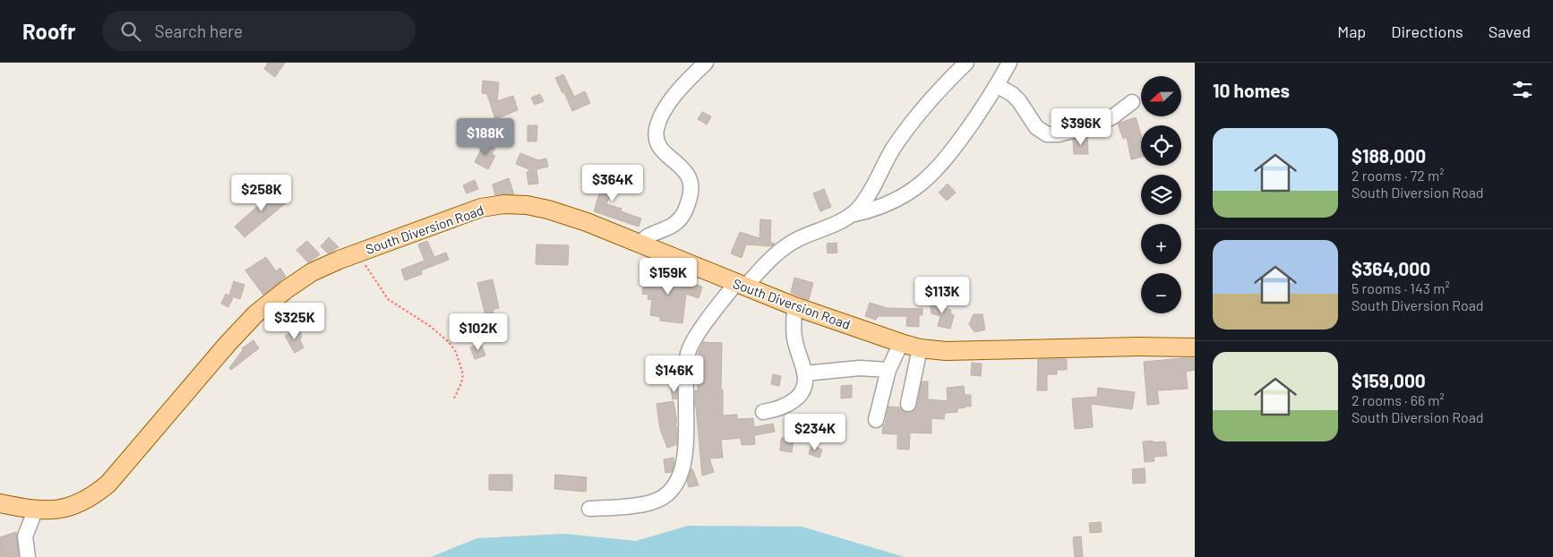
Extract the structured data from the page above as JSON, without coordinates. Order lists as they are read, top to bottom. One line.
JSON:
{"streets":{"main road":["South Diversion Road"]},"north":"left","page":{"header":"Roofr","search":"Search here","nav":["Map","Directions","Saved"],"heading":"10 homes","map_buttons":["+","−"],"price":["$396K","$188K","$364K","$258K","$159K","$113K","$325K","$102K","$146K","$234K"],"list":[{"name":"$188,000","note":"2 rooms · 72 m² · South Diversion Road"},{"name":"$364,000","note":"5 rooms · 143 m² · South Diversion Road"},{"name":"$159,000","note":"2 rooms · 66 m² · South Diversion Road"}]}}
